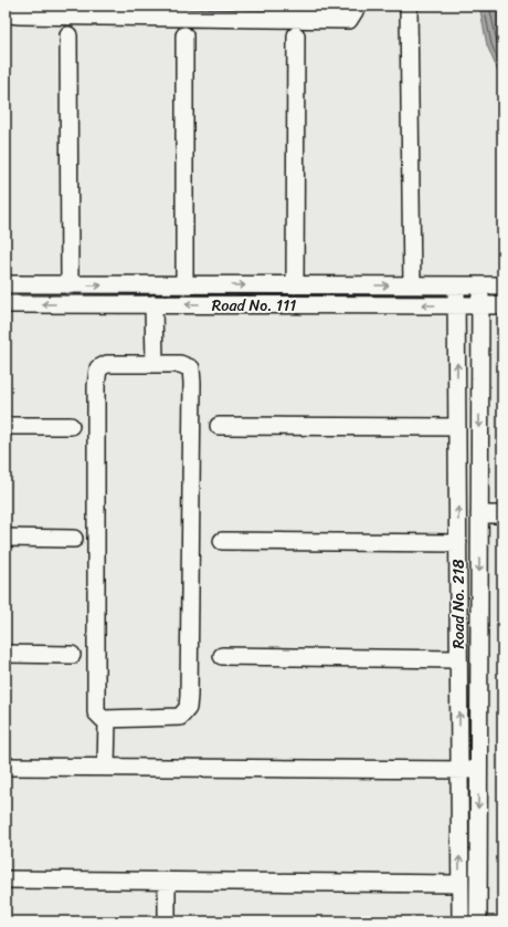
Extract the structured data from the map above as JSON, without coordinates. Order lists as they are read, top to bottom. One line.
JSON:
{"streets":{"street":["Road No. 111","Road No. 218"]},"crossings":[["Road No. 111","Road No. 218"]]}
